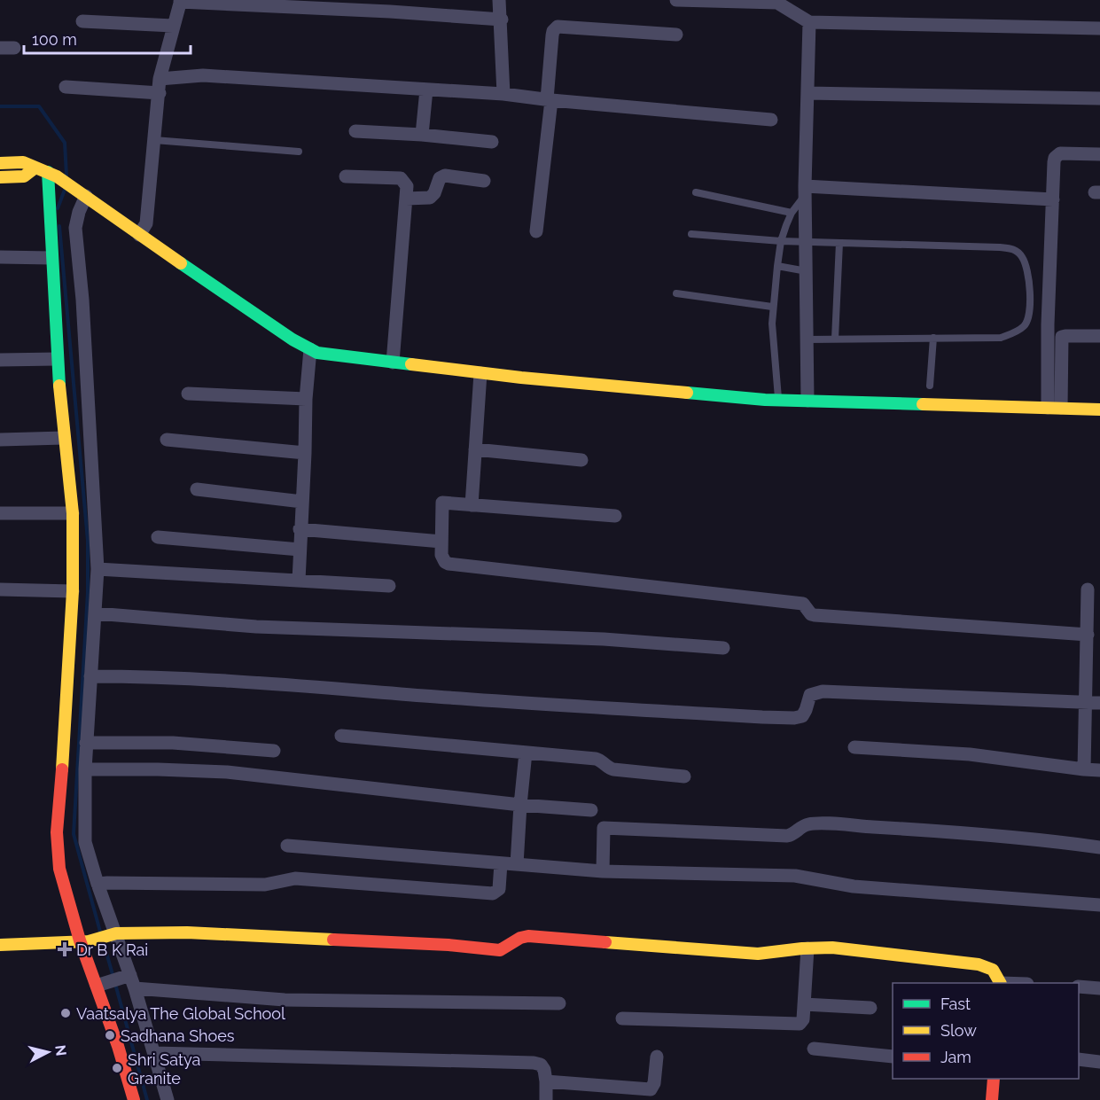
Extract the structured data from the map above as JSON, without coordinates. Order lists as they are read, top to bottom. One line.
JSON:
{"places":{"health":["Dr B K Rai"],"other":["Vaatsalya The Global School","Sadhana Shoes","Shri Satya Granite"]},"legend":["Fast","Slow","Jam"],"scale_bar":"100 m","north":"right"}
